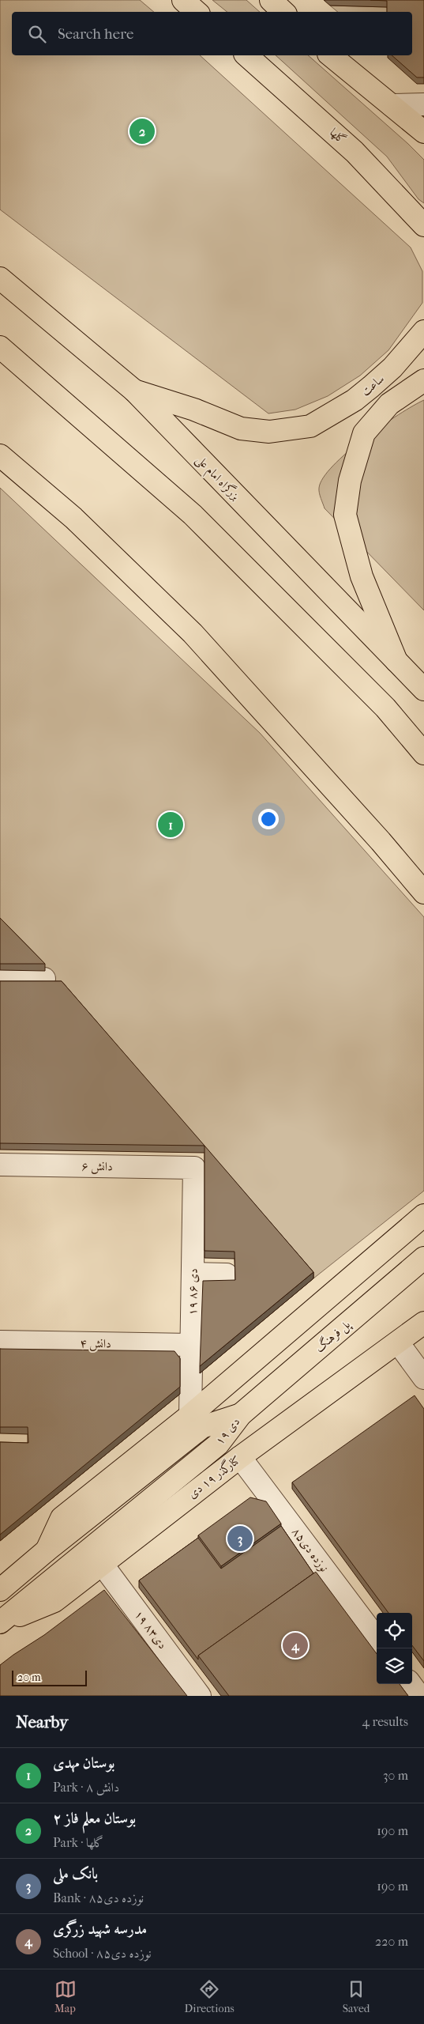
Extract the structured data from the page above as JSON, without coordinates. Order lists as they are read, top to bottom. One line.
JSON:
{"streets":{"main road":["گلها","ساعت","بزرگراه امام علی","پل فرهنگ","۱۹ دی","کنارگذر ۱۹ دی"],"street":["۶ دانش","۱۹ دی ۸۶","دانش ۴","نوزده دی۸۵","۱۹ دی۸۳"]},"crossings":[["ساعت","بزرگراه امام علی"],["۶ دانش","۱۹ دی ۸۶"],["۱۹ دی ۸۶","دانش ۴"],["پل فرهنگ","۱۹ دی"],["۱۹ دی","کنارگذر ۱۹ دی"],["کنارگذر ۱۹ دی","نوزده دی۸۵"],["کنارگذر ۱۹ دی","۱۹ دی۸۳"]],"scale_bar":"20 m","page":{"search":"Search here","pins":["2","1","3","4"],"scale":"20 m","heading":["Nearby","4 results"],"list":[{"mark":"1","name":"بوستان مهدی","note":"Park · دانش ۸","value":"30 m"},{"mark":"2","name":"بوستان معلم فاز ۲","note":"Park · گلها","value":"190 m"},{"mark":"3","name":"بانک ملی","note":"Bank · نوزده دی۸۵","value":"190 m"},{"mark":"4","name":"مدرسه شهید زرگری","note":"School · نوزده دی۸۵","value":"220 m"}],"nav":["Map","Directions","Saved"]}}
